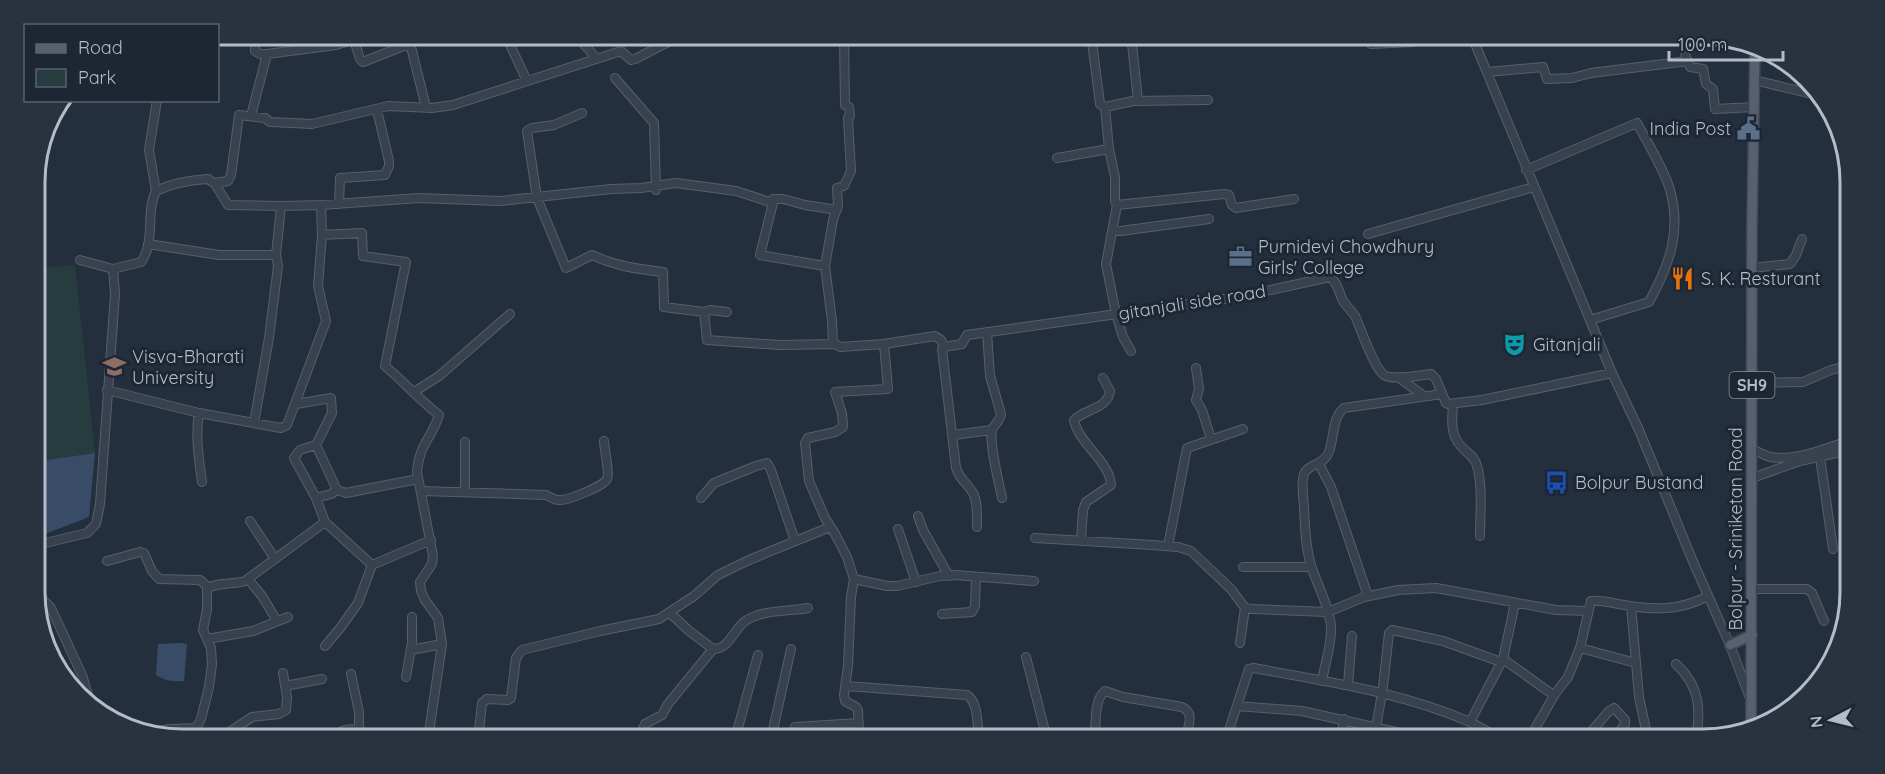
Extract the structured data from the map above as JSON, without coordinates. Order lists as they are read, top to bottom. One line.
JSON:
{"streets":{"main road":["SH9","Bolpur - Sriniketan Road"],"street":["gitanjali side road"]},"places":{"public building":["India Post"],"office":["Purnidevi Chowdhury Girls' College"],"restaurant":["S. K. Resturant"],"theatre":["Gitanjali"],"school or university":["Visva-Bharati University"],"bus stop":["Bolpur Bustand"]},"legend":["Road","Park"],"scale_bar":"100 m","north":"left"}
